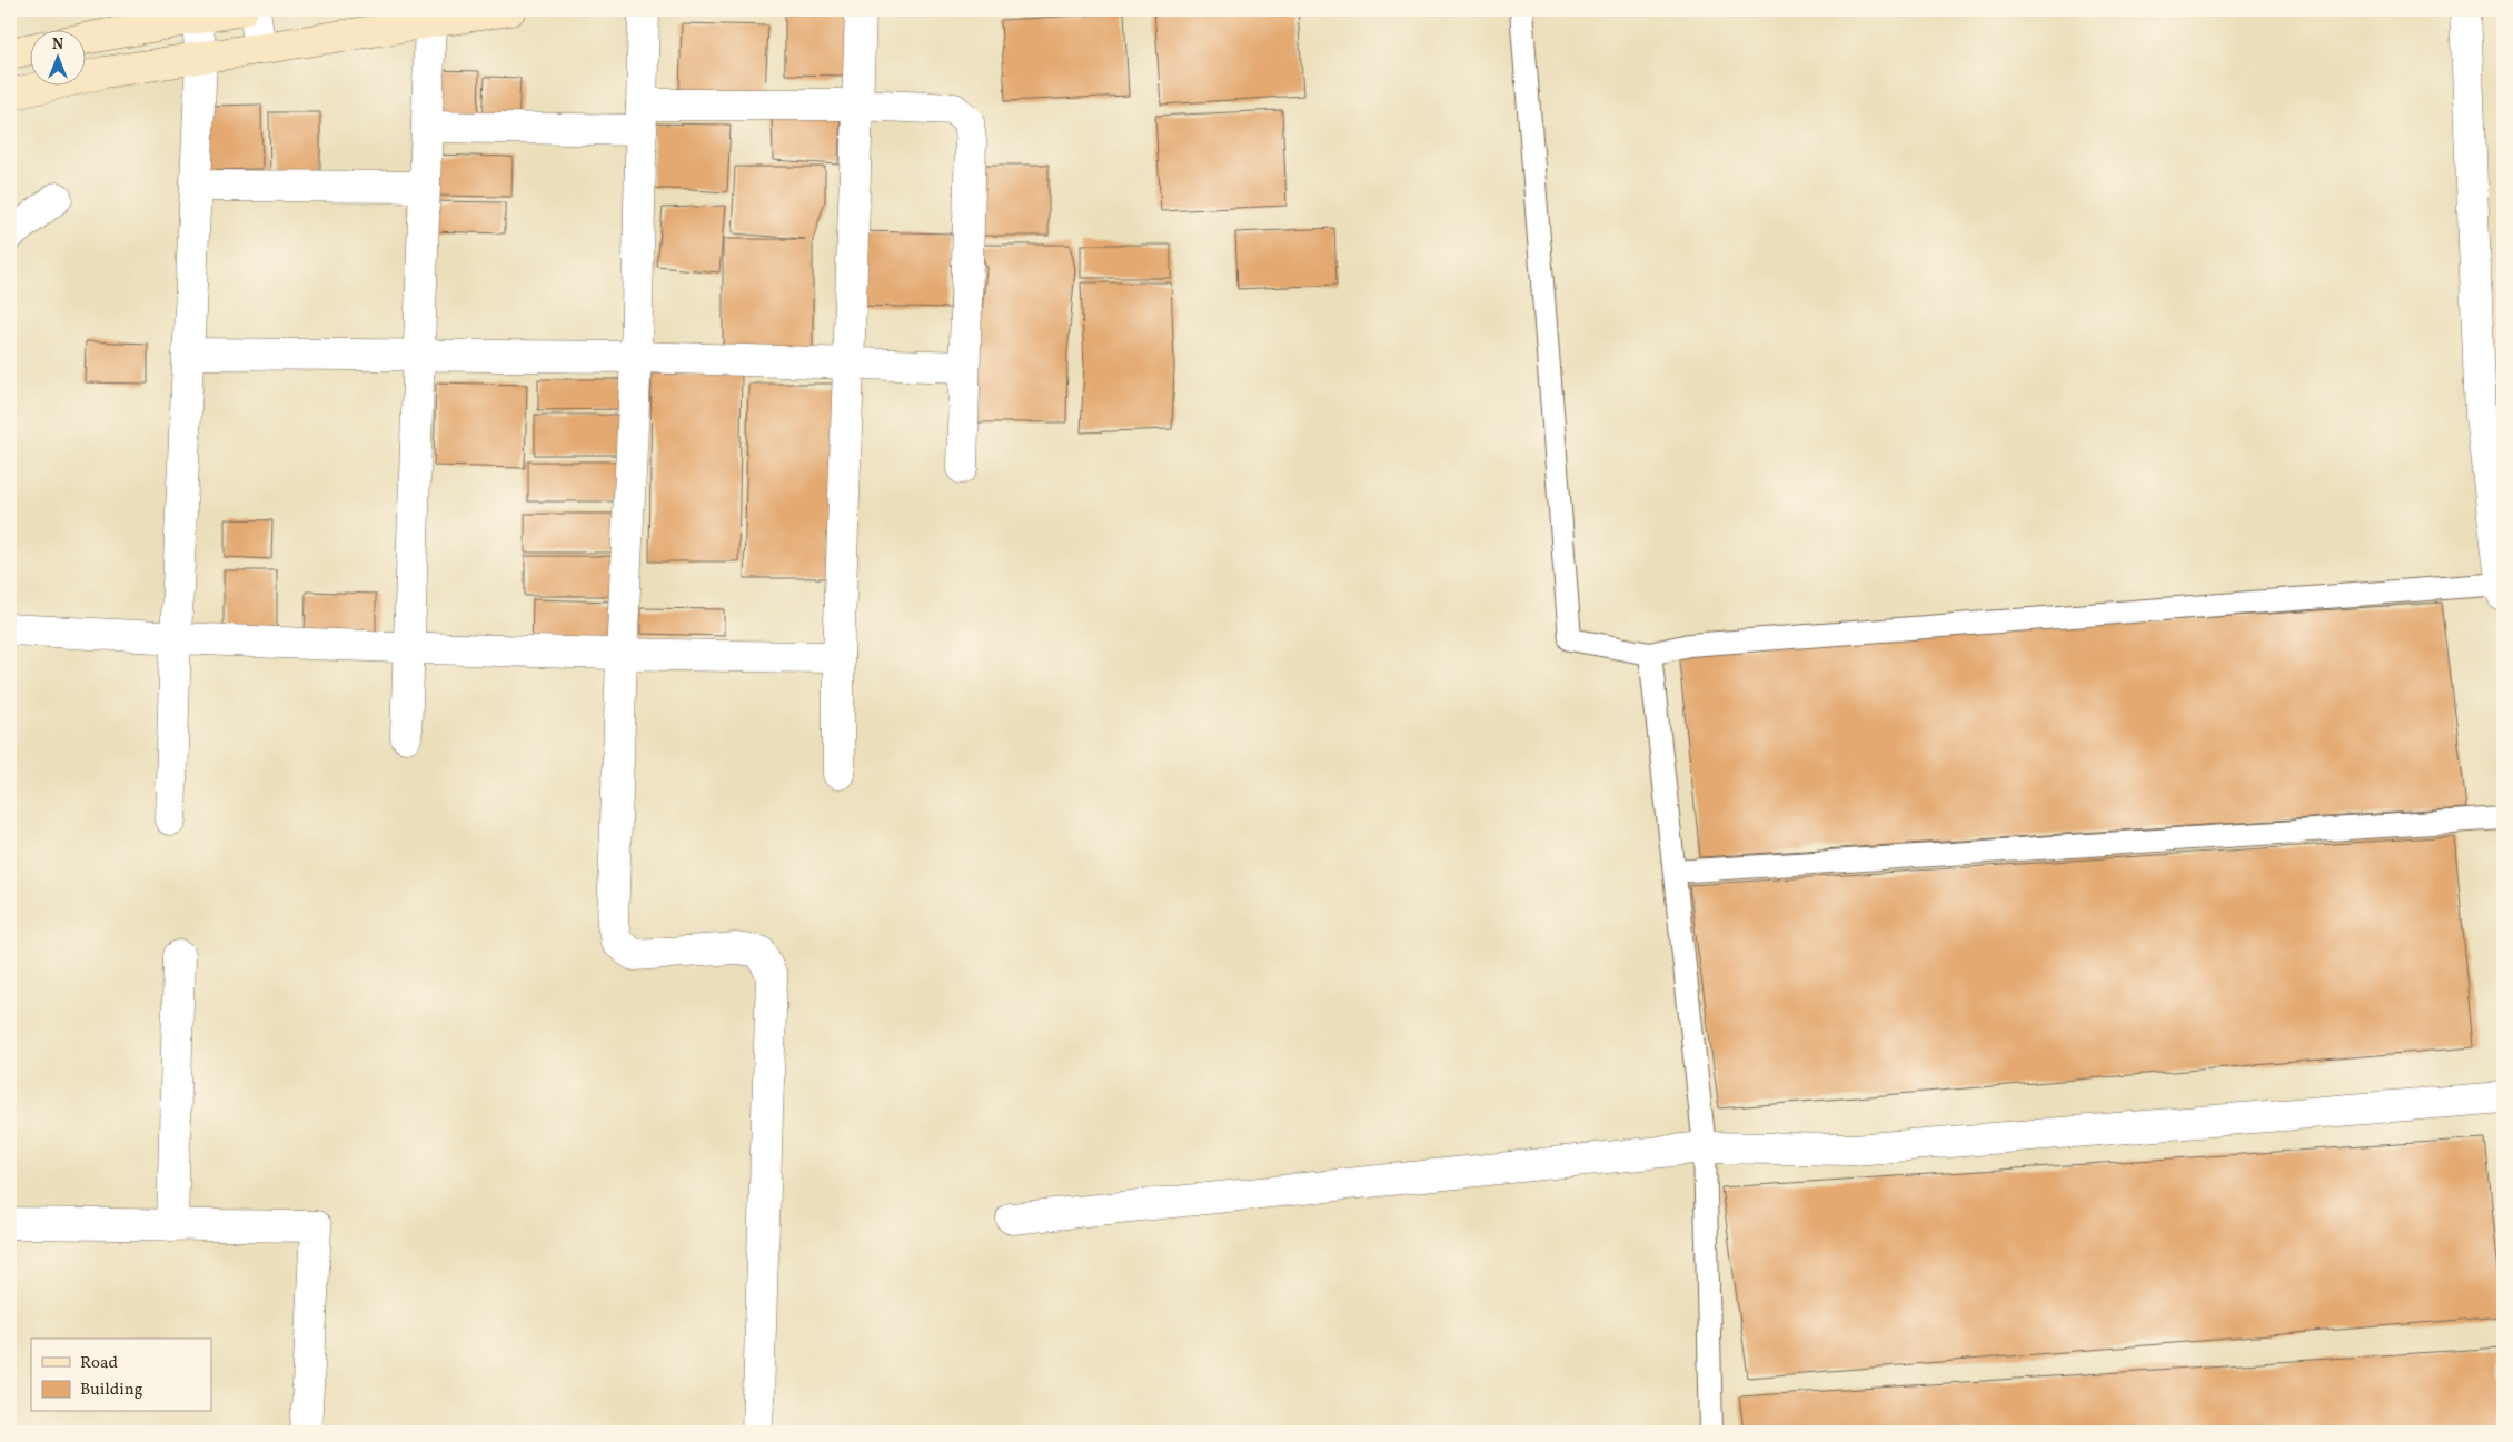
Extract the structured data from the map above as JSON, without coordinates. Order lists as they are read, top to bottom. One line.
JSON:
{"legend":["Road","Building"],"north":"top"}
